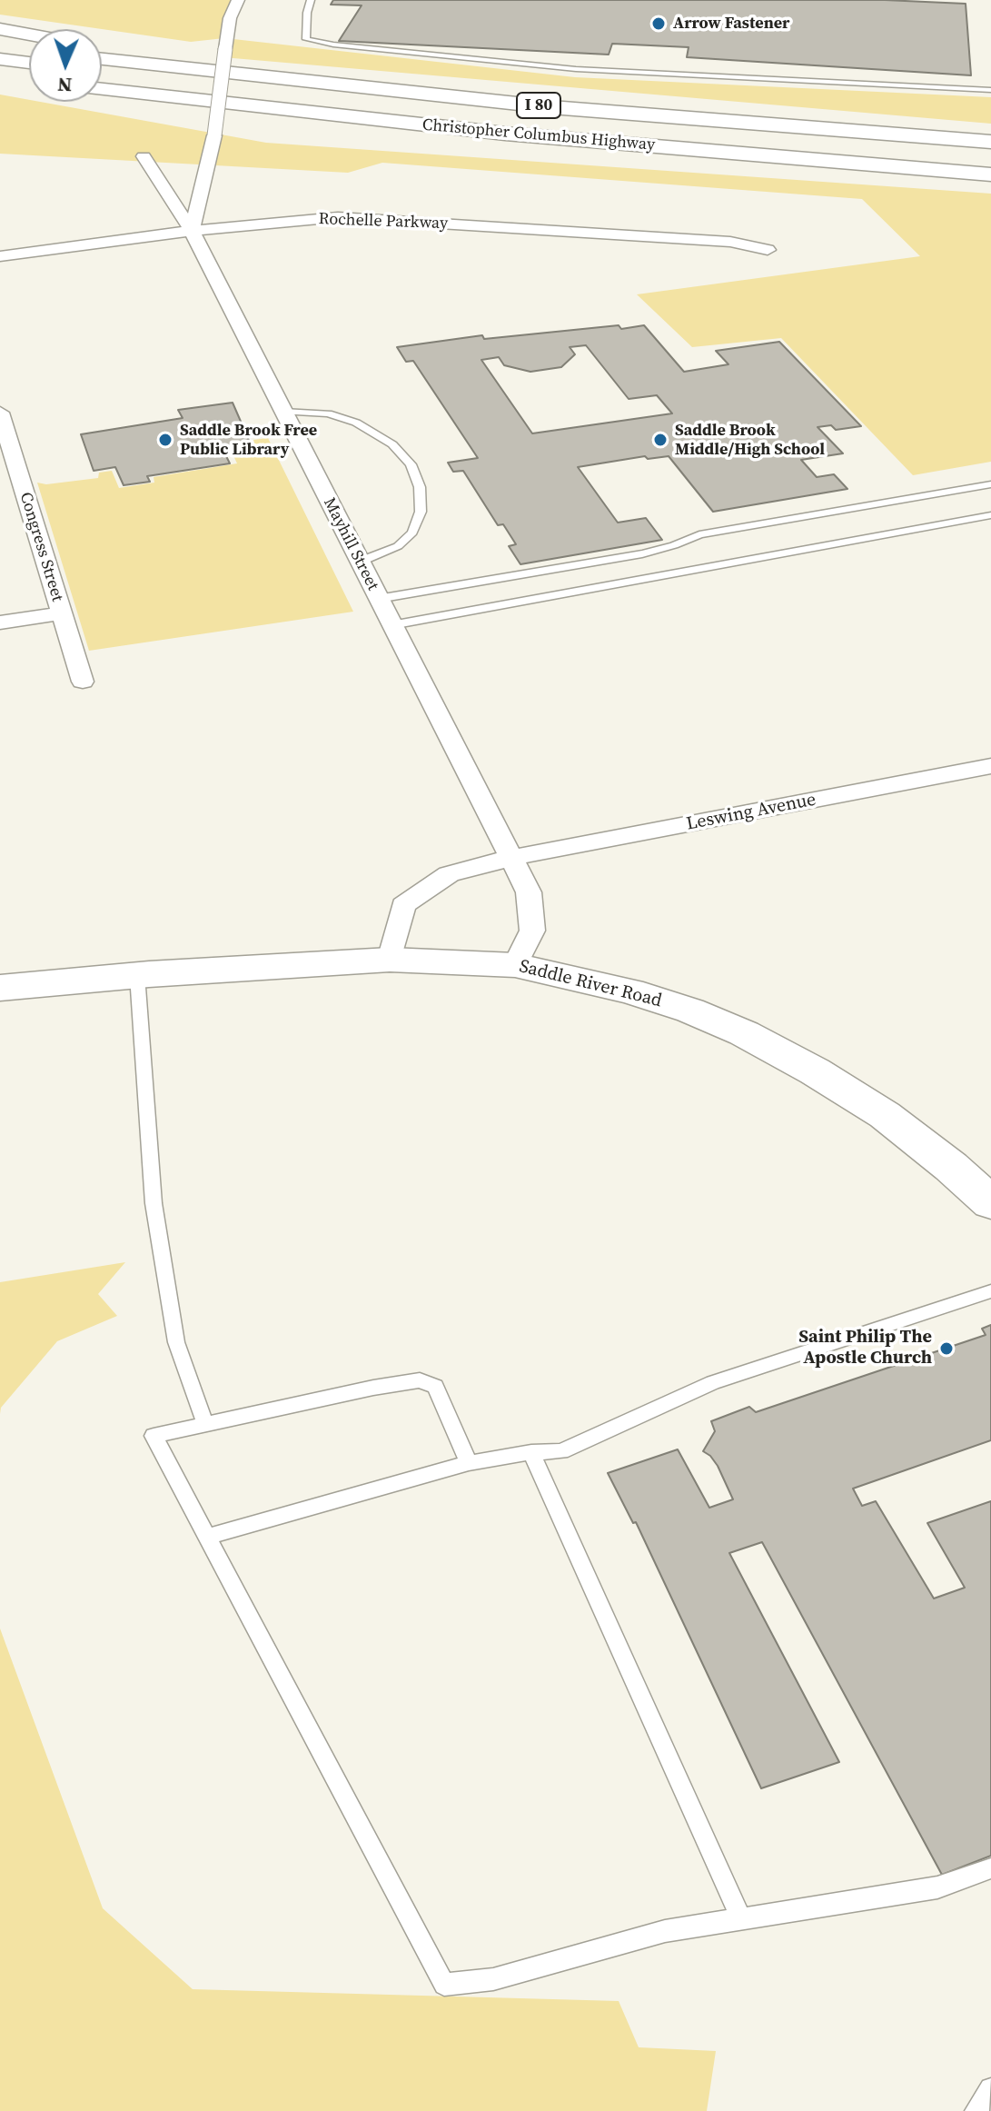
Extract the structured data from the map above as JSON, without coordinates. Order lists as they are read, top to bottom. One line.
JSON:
{"streets":{"highway":["I 80","Christopher Columbus Highway"],"street":["Rochelle Parkway","Mayhill Street","Congress Street","Leswing Avenue","Saddle River Road"]},"crossings":[["Rochelle Parkway","Mayhill Street"],["Mayhill Street","Leswing Avenue"],["Mayhill Street","Saddle River Road"]],"places":["Arrow Fastener","Saddle Brook Free Public Library","Saddle Brook Middle/High School","Saint Philip The Apostle Church"],"north":"bottom"}
